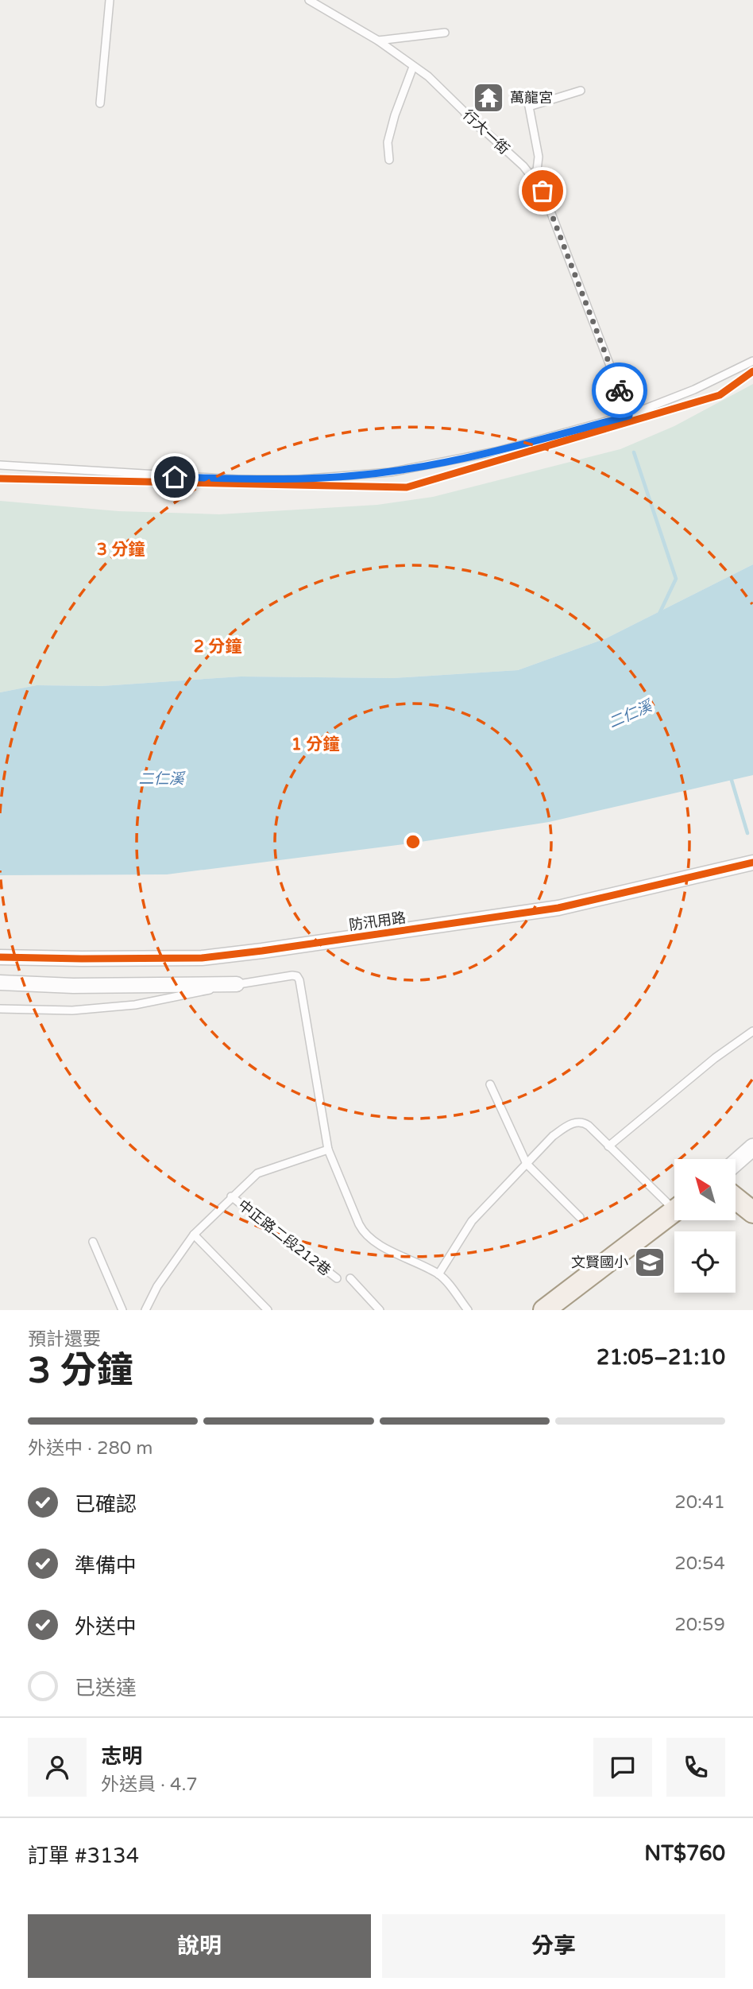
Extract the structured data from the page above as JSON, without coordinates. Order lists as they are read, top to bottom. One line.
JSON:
{"streets":{"street":["防汛用路"],"lane":["行大一街","中正路二段212巷"]},"water":["二仁溪"],"places":{"temple":["萬龍宮"],"school or university":["文賢國小"]},"north":"top left","page":{"heading":["3 分鐘","預計還要","21:05–21:10"],"panel":["志明","外送員 · 4.7","訂單 #3134","NT$760"],"bar":"外送中 · 280 m","list":[["已確認","20:41"],["準備中","20:54"],["外送中","20:59"],"已送達"],"buttons":["說明","分享"]},"rings":["3 分鐘","2 分鐘","1 分鐘"]}
